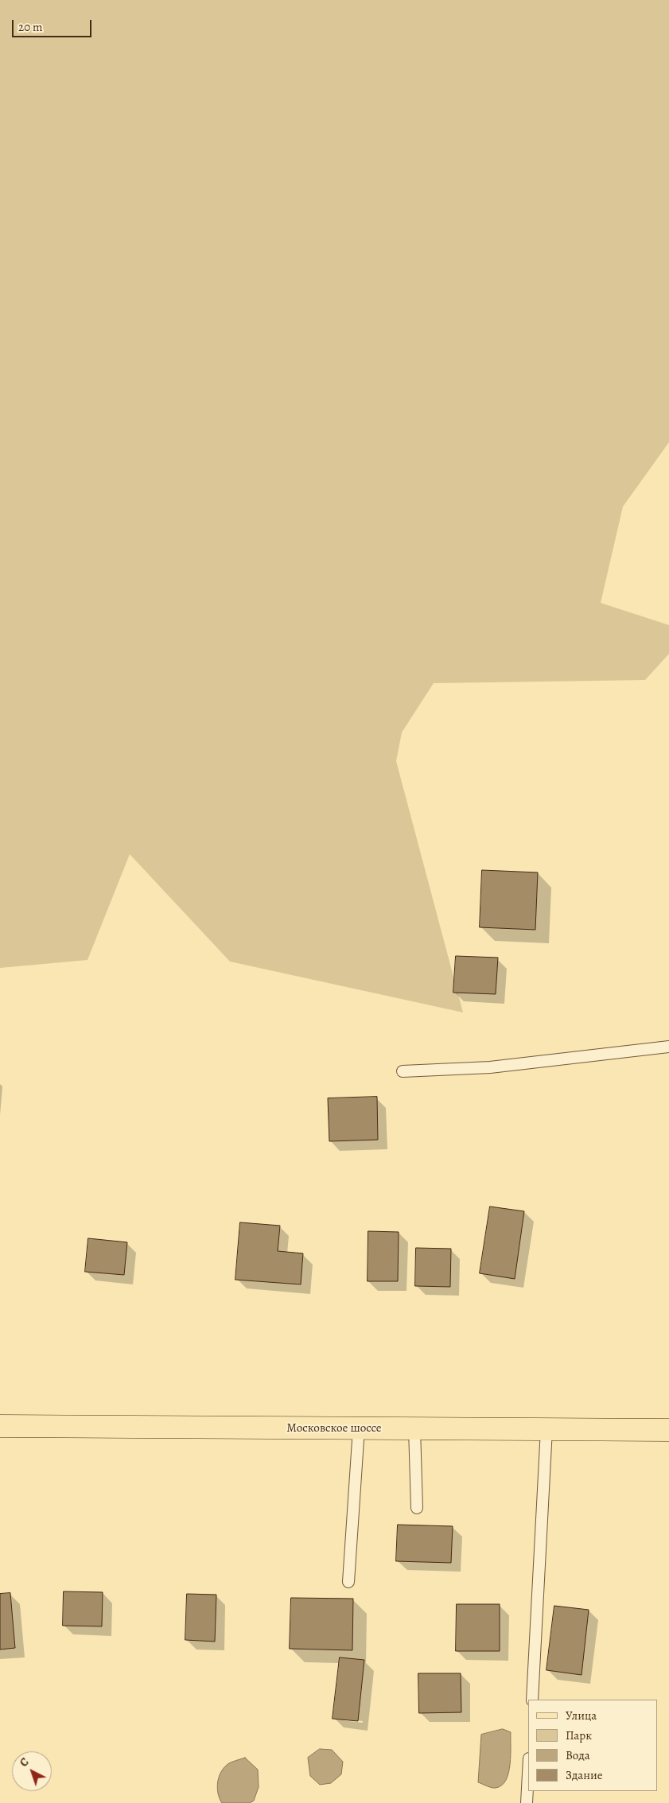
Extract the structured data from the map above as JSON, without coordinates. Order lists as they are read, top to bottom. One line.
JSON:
{"streets":{"main road":["Московское шоссе"]},"legend":["Улица","Парк","Вода","Здание"],"scale_bar":"20 m","north":"top left"}
